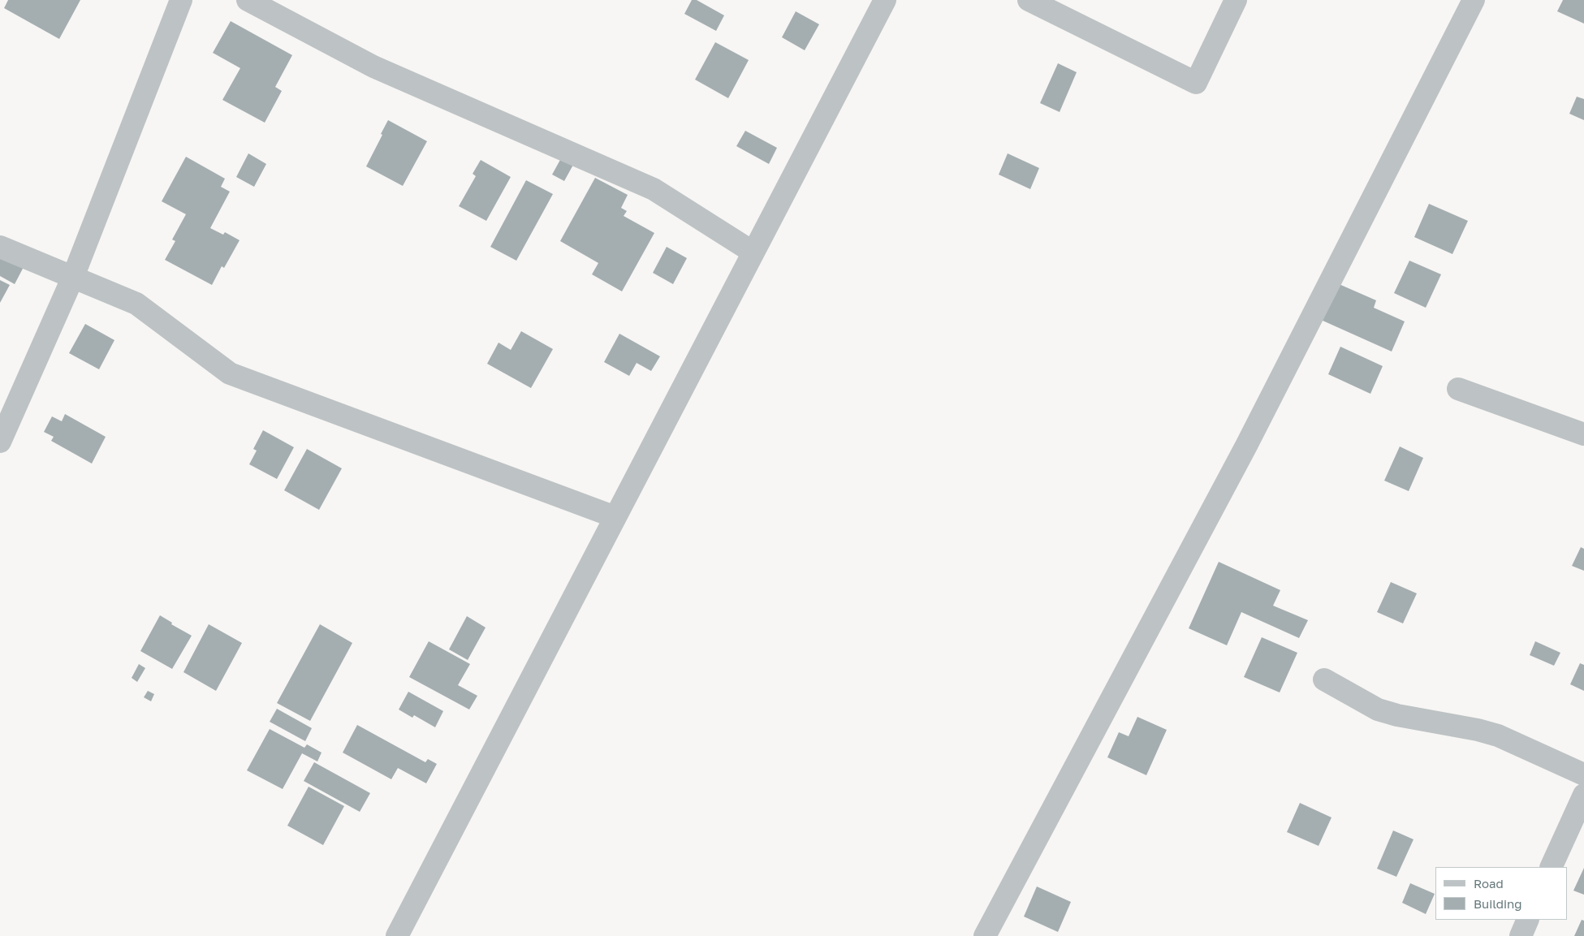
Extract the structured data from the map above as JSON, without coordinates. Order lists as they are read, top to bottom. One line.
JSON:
{"legend":["Road","Building"]}
